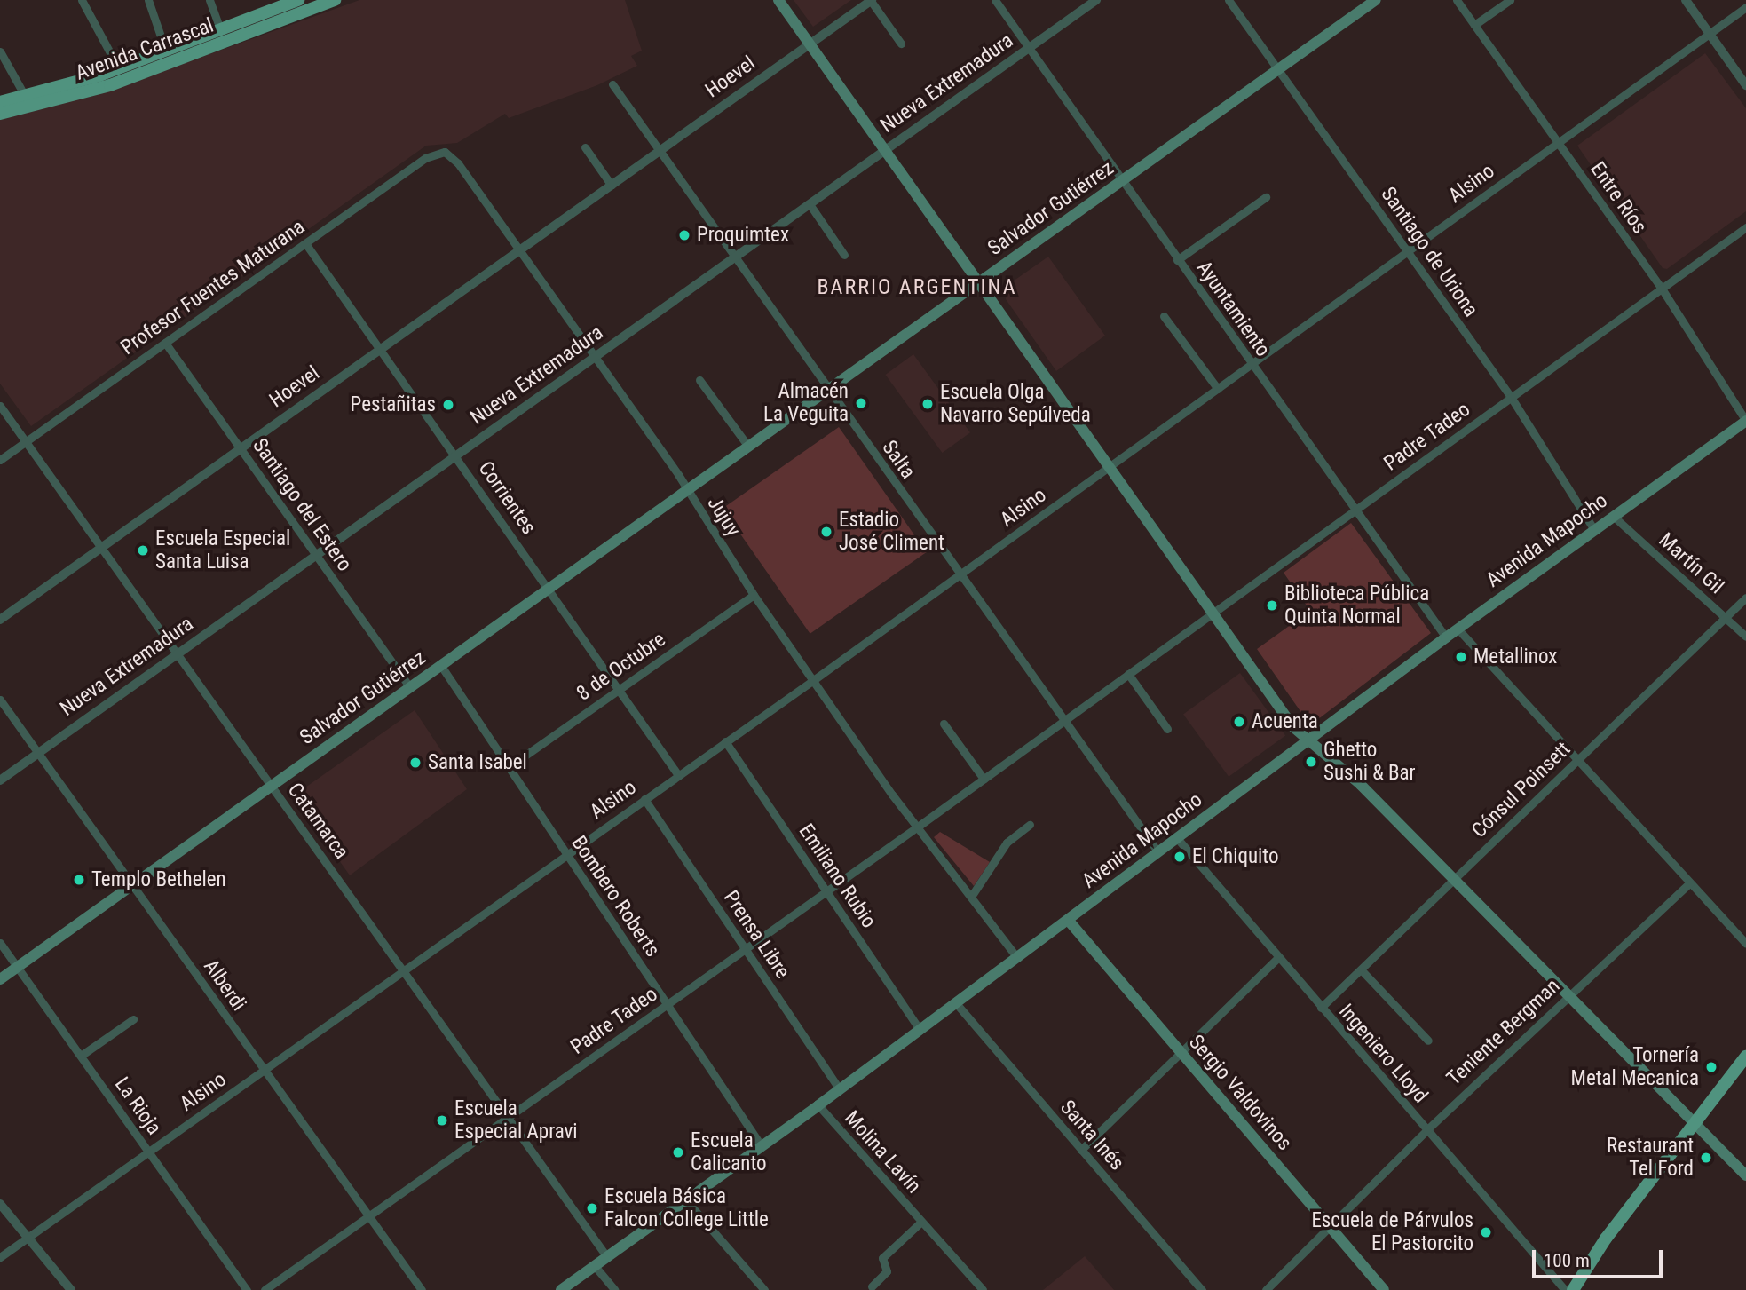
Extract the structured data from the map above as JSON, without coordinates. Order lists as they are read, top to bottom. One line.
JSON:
{"streets":{"main road":["Avenida Carrascal","Salvador Gutiérrez","Avenida Mapocho","Sergio Valdovinos"],"street":["Hoevel","Nueva Extremadura","Alsino","Entre Ríos","Santiago de Uriona","Profesor Fuentes Maturana","Ayuntamiento","Padre Tadeo","Salta","Corrientes","Santiago del Estero","Jujuy","Martín Gil","8 de Octubre","Cónsul Poinsett","Catamarca","Emiliano Rubio","Bombero Roberts","Prensa Libre","Alberdi","Teniente Bergman","Ingeniero Lloyd","La Rioja","Santa Inés","Molina Lavín"]},"crossings":[["Hoevel","Salta"],["Hoevel","Corrientes"],["Hoevel","Santiago del Estero"],["Hoevel","Jujuy"],["Hoevel","Catamarca"],["Nueva Extremadura","Ayuntamiento"],["Nueva Extremadura","Salta"],["Nueva Extremadura","Corrientes"],["Nueva Extremadura","Santiago del Estero"],["Nueva Extremadura","Jujuy"],["Nueva Extremadura","Catamarca"],["Nueva Extremadura","Alberdi"],["Alsino","Entre Ríos"],["Alsino","Santiago de Uriona"],["Alsino","Ayuntamiento"],["Alsino","Salta"],["Alsino","Corrientes"],["Alsino","Jujuy"],["Alsino","Catamarca"],["Alsino","Emiliano Rubio"],["Alsino","Bombero Roberts"],["Alsino","Prensa Libre"],["Alsino","Alberdi"],["Alsino","La Rioja"],["Entre Ríos","Padre Tadeo"],["Entre Ríos","Avenida Mapocho"],["Salvador Gutiérrez","Santiago de Uriona"],["Salvador Gutiérrez","Ayuntamiento"],["Salvador Gutiérrez","Salta"],["Salvador Gutiérrez","Corrientes"],["Salvador Gutiérrez","Santiago del Estero"],["Salvador Gutiérrez","Jujuy"],["Salvador Gutiérrez","Catamarca"],["Salvador Gutiérrez","Bombero Roberts"],["Salvador Gutiérrez","Alberdi"],["Salvador Gutiérrez","La Rioja"],["Santiago de Uriona","Padre Tadeo"],["Santiago de Uriona","Avenida Mapocho"],["Profesor Fuentes Maturana","Corrientes"],["Profesor Fuentes Maturana","Santiago del Estero"],["Profesor Fuentes Maturana","Jujuy"],["Profesor Fuentes Maturana","Catamarca"],["Ayuntamiento","Padre Tadeo"],["Ayuntamiento","Avenida Mapocho"],["Padre Tadeo","Salta"],["Padre Tadeo","Jujuy"],["Padre Tadeo","Catamarca"],["Padre Tadeo","Emiliano Rubio"],["Padre Tadeo","Bombero Roberts"],["Padre Tadeo","Prensa Libre"],["Padre Tadeo","Alberdi"],["Salta","Avenida Mapocho"],["Corrientes","8 de Octubre"],["Jujuy","Avenida Mapocho"],["Jujuy","8 de Octubre"],["Avenida Mapocho","Martín Gil"],["Avenida Mapocho","Catamarca"],["Avenida Mapocho","Emiliano Rubio"],["Avenida Mapocho","Bombero Roberts"],["Avenida Mapocho","Prensa Libre"],["Avenida Mapocho","Ingeniero Lloyd"],["Avenida Mapocho","Sergio Valdovinos"],["Avenida Mapocho","Santa Inés"],["Avenida Mapocho","Molina Lavín"],["Martín Gil","Cónsul Poinsett"],["8 de Octubre","Bombero Roberts"],["Cónsul Poinsett","Ingeniero Lloyd"],["Teniente Bergman","Ingeniero Lloyd"],["Teniente Bergman","Sergio Valdovinos"]],"districts":["BARRIO ARGENTINA"],"places":["Proquimtex","Almacén La Veguita","Escuela Olga Navarro Sepúlveda","Pestañitas","Estadio José Climent","Escuela Especial Santa Luisa","Biblioteca Pública Quinta Normal","Metallinox","Acuenta","Ghetto Sushi & Bar","Santa Isabel","El Chiquito","Templo Bethelen","Tornería Metal Mecanica","Escuela Especial Apravi","Escuela Calicanto","Restaurant Tel Ford","Escuela Básica Falcon College Little","Escuela de Párvulos El Pastorcito"],"scale_bar":"100 m"}
